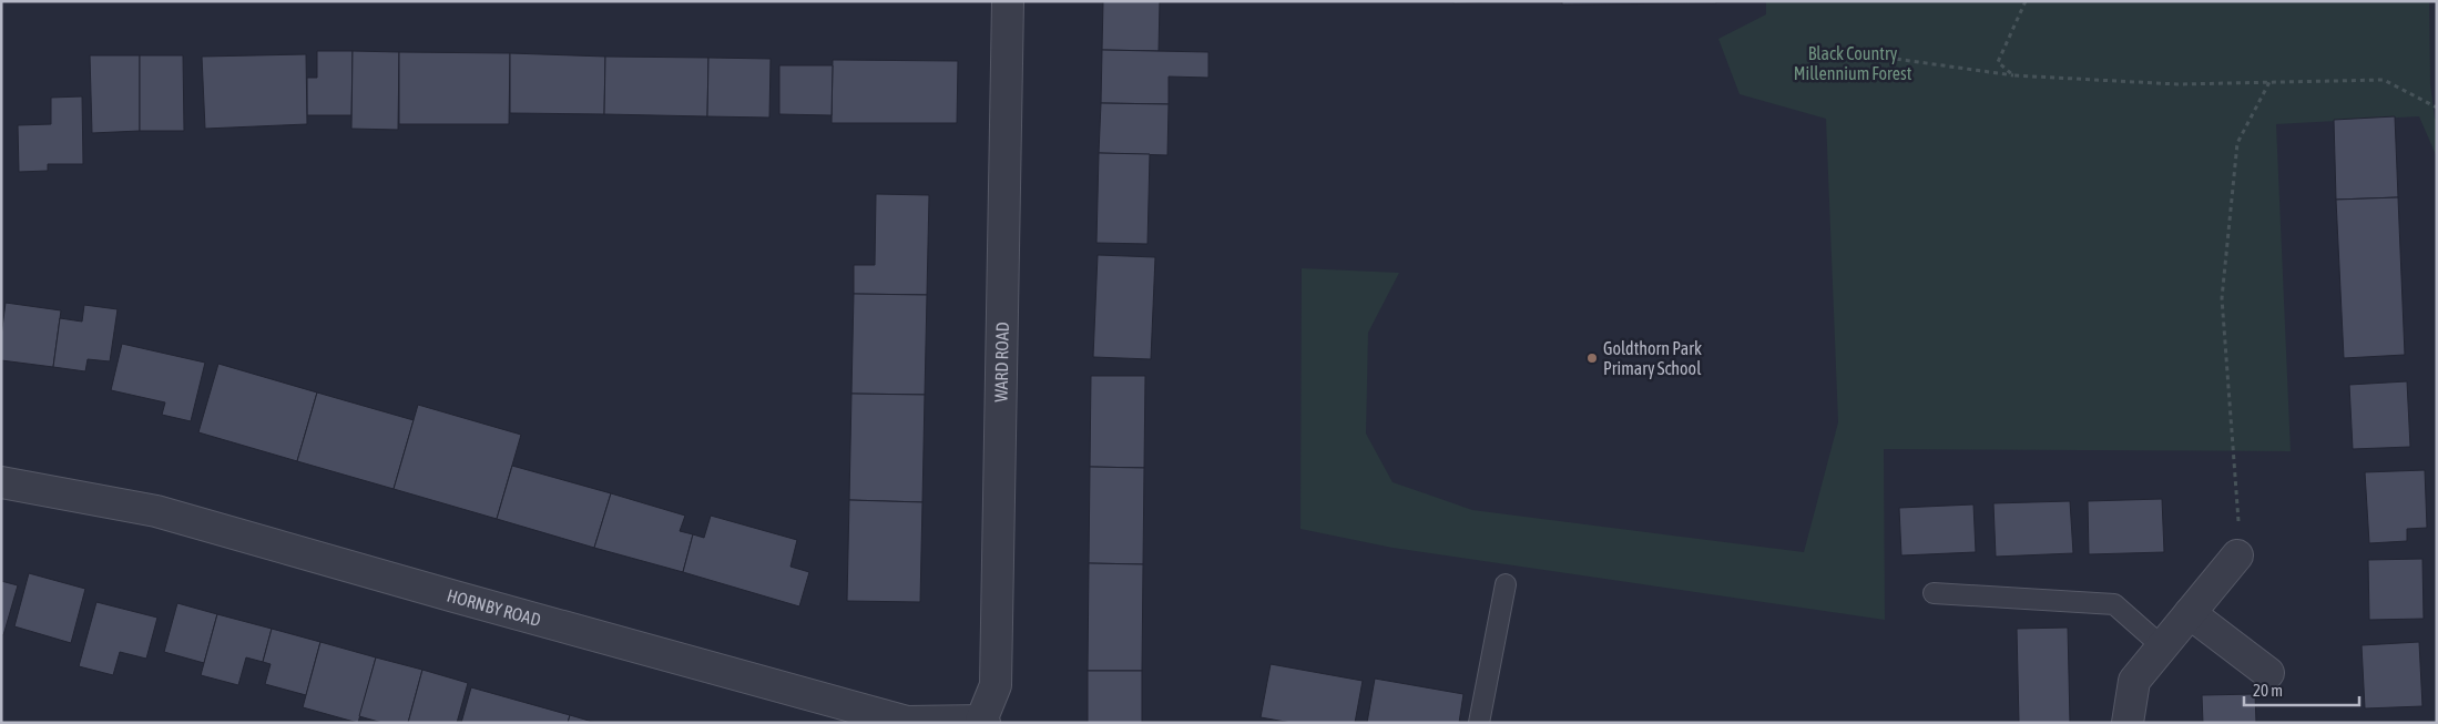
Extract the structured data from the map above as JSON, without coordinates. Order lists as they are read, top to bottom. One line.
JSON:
{"streets":{"street":["WARD ROAD","HORNBY ROAD"]},"crossings":[["WARD ROAD","HORNBY ROAD"]],"parks":["Black Country Millennium Forest"],"places":["Goldthorn Park Primary School"],"scale_bar":"20 m"}
